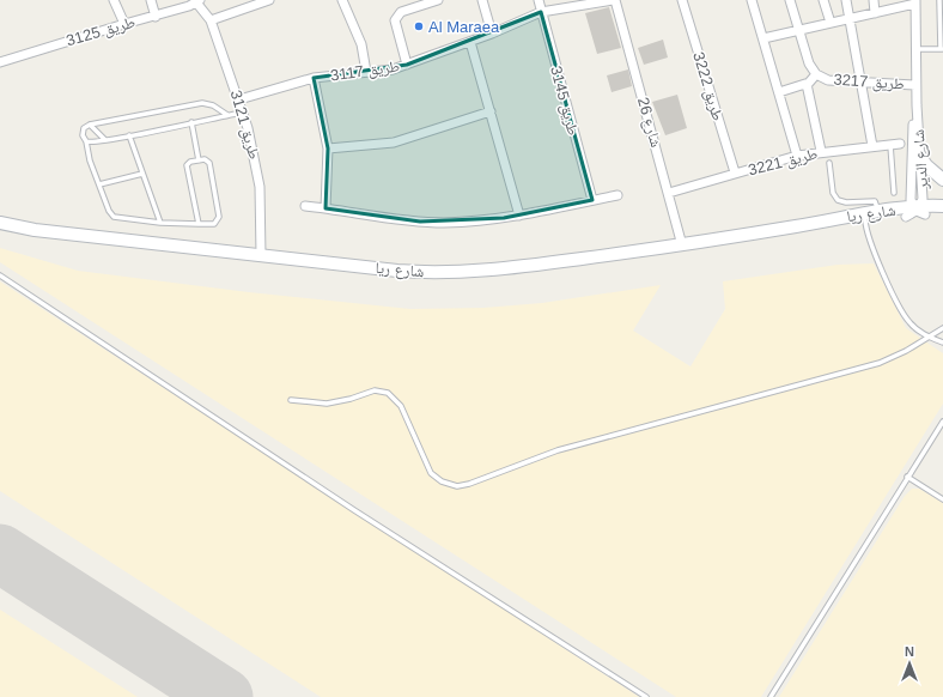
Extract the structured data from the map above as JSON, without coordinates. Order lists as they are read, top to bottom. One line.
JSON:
{"streets":{"main road":["شارع ريا"],"street":["طريق 3125","طريق 3117","طريق 3217","طريق 3222","طريق 3145","شارع 26","طريق 3121","شارع الدير","طريق 3221"]},"crossings":[["طريق 3125","طريق 3121"],["طريق 3117","طريق 3145"],["طريق 3117","شارع 26"],["طريق 3117","طريق 3121"],["طريق 3217","شارع الدير"],["طريق 3222","طريق 3221"],["شارع 26","طريق 3221"],["شارع 26","شارع ريا"],["طريق 3121","شارع ريا"],["شارع الدير","شارع ريا"]],"places":["Al Maraea"],"north":"top"}
